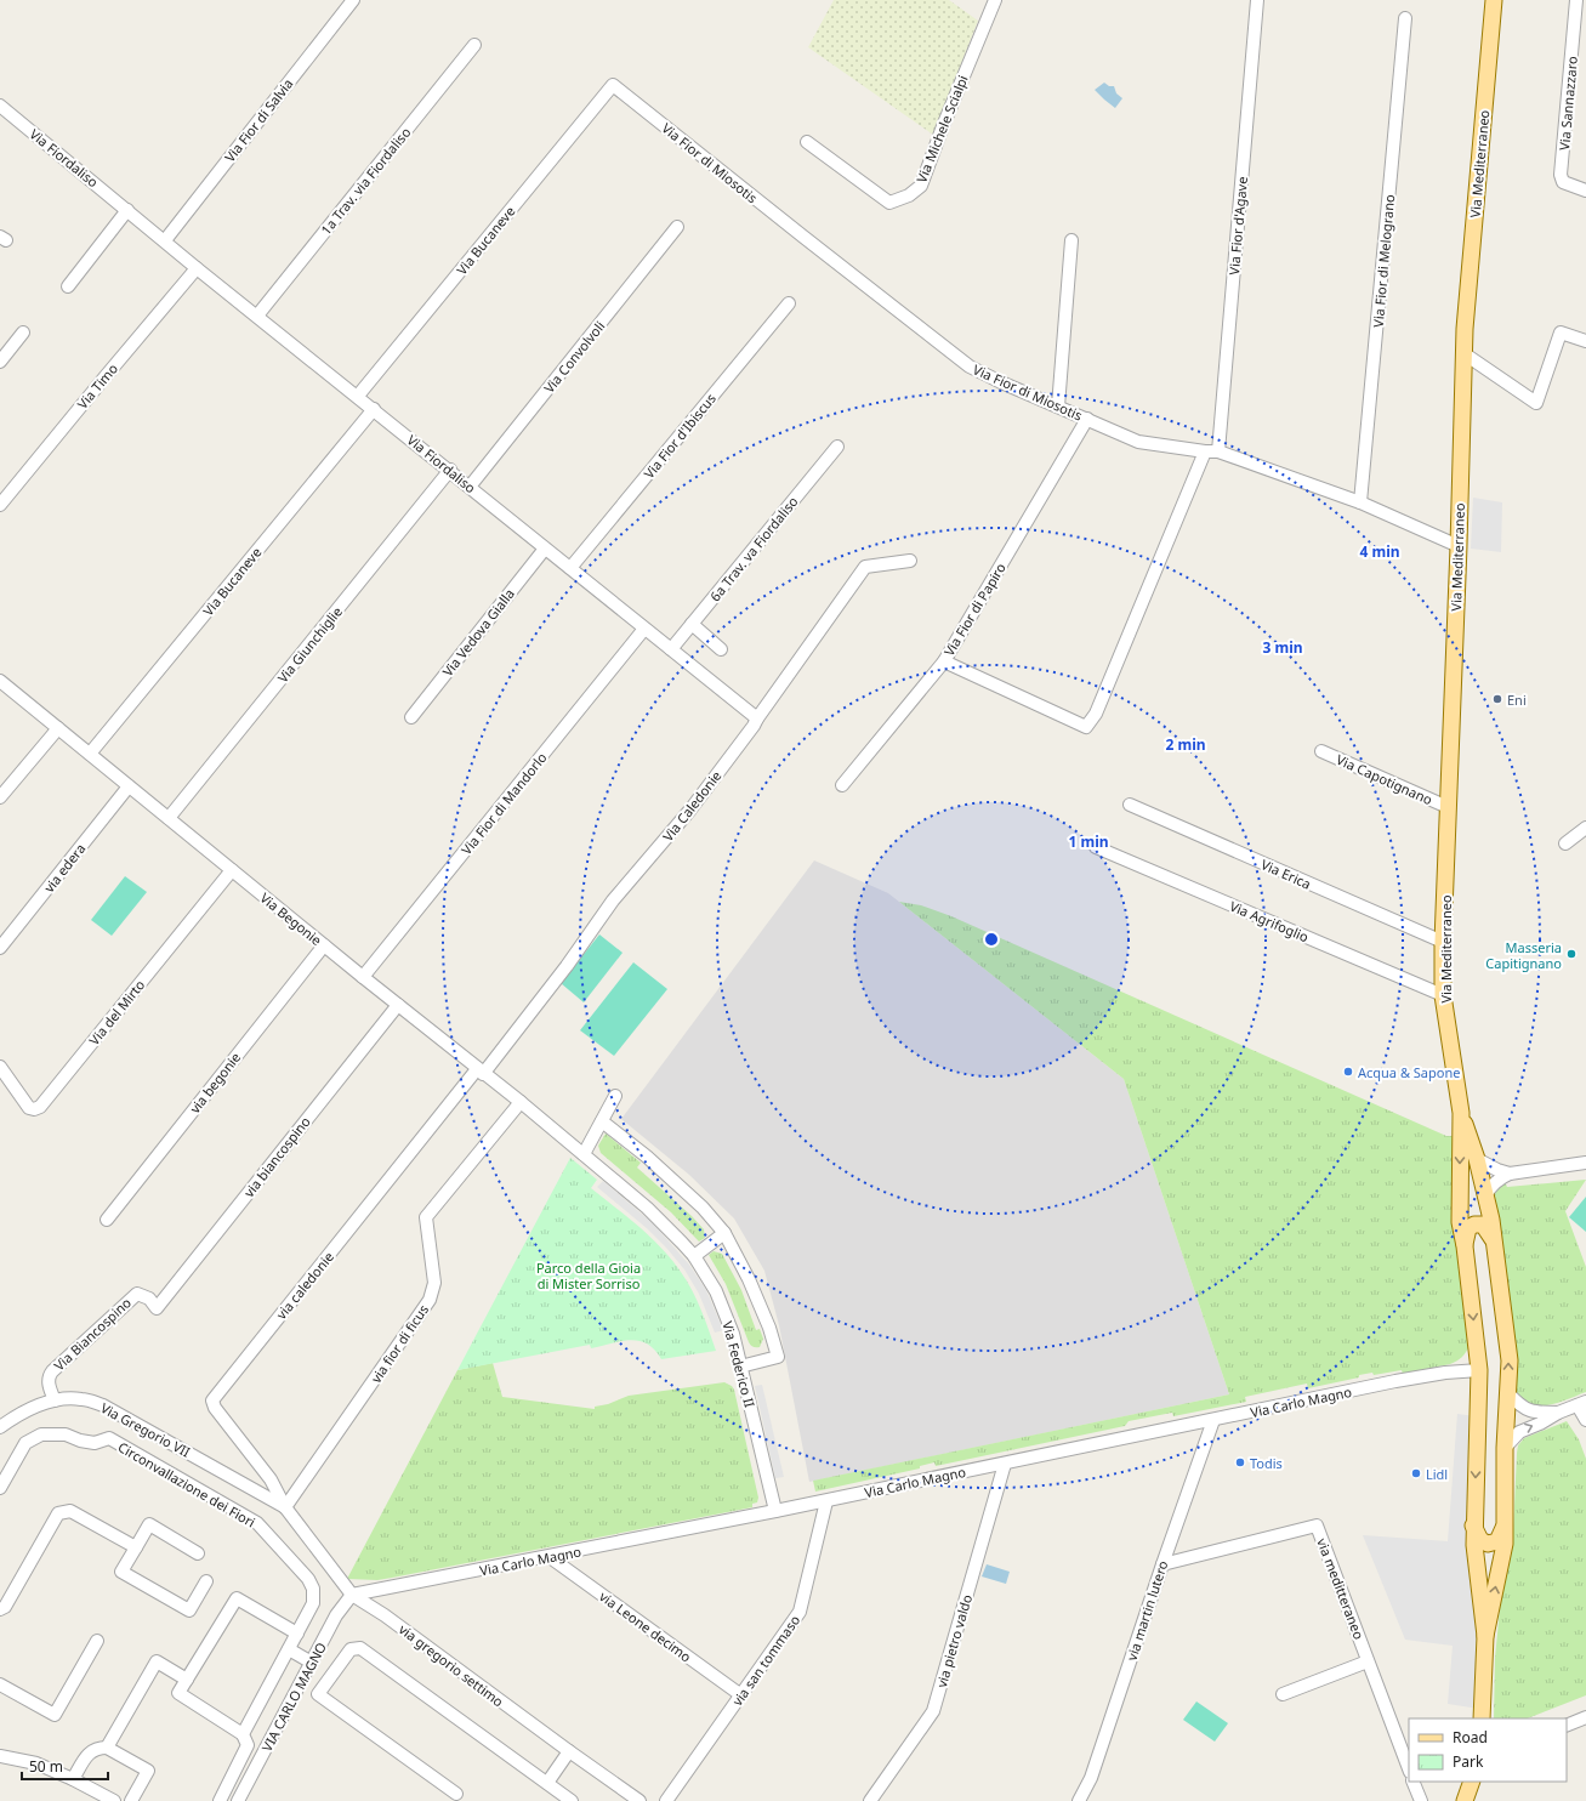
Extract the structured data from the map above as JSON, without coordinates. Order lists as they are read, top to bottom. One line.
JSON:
{"streets":{"main road":["Via Mediterraneo"],"street":["Via Sannazzaro","Via Fior di Salvia","Via Michele Scialpi","Via Fiordaliso","Via Fior di Miosotis","1a Trav. via Fiordaliso","Via Fior d'Agave","Via Bucaneve","Via Fior di Melograno","Via Convolvoli","Via Timo","Via Fior d'Ibiscus","6a Trav. va Fiordaliso","Via Fior di Papiro","Via Vedova Gialla","Via Giunchiglie","Via Capotignano","Via Fior di Mandorlo","Via Caledonie","via edera","Via Erica","Via Begonie","Via Agrifoglio","Via del Mirto","via begonie","via biancospino","via caledonie","Via Biancospino","via fior di ficus","Via Federico II","Via Carlo Magno","Via Gregorio VII","Circonvallazione dei Fiori","via meditteraneo","via martin lutero","via Leone decimo","via pietro valdo","via san tommaso","via gregorio settimo","VIA CARLO MAGNO"]},"crossings":[["Via Fior di Salvia","Via Fiordaliso"],["Via Fiordaliso","1a Trav. via Fiordaliso"],["Via Fiordaliso","Via Bucaneve"],["Via Fiordaliso","Via Convolvoli"],["Via Fiordaliso","Via Timo"],["Via Fiordaliso","Via Fior d'Ibiscus"],["Via Fiordaliso","6a Trav. va Fiordaliso"],["Via Fiordaliso","Via Vedova Gialla"],["Via Fiordaliso","Via Giunchiglie"],["Via Fiordaliso","Via Fior di Mandorlo"],["Via Fiordaliso","Via Caledonie"],["Via Fior di Miosotis","Via Mediterraneo"],["Via Fior di Miosotis","Via Fior d'Agave"],["Via Fior di Miosotis","Via Bucaneve"],["Via Fior di Miosotis","Via Fior di Melograno"],["Via Fior di Miosotis","Via Fior di Papiro"],["Via Mediterraneo","Via Capotignano"],["Via Mediterraneo","Via Erica"],["Via Mediterraneo","Via Agrifoglio"],["Via Bucaneve","Via Begonie"],["Via Giunchiglie","Via Begonie"],["Via Fior di Mandorlo","Via Begonie"],["Via Caledonie","Via Begonie"],["Via Caledonie","via caledonie"],["via edera","Via Begonie"],["Via Begonie","Via del Mirto"],["Via Begonie","via begonie"],["Via Begonie","via biancospino"],["Via Begonie","via caledonie"],["Via Begonie","via fior di ficus"],["Via Begonie","Via Federico II"],["via biancospino","Via Biancospino"],["via caledonie","via fior di ficus"],["via caledonie","Via Gregorio VII"],["via caledonie","via gregorio settimo"],["Via Biancospino","Via Gregorio VII"],["via fior di ficus","Via Gregorio VII"],["via fior di ficus","via gregorio settimo"],["Via Federico II","Via Carlo Magno"],["Via Carlo Magno","Circonvallazione dei Fiori"],["Via Carlo Magno","via martin lutero"],["Via Carlo Magno","via Leone decimo"],["Via Carlo Magno","via pietro valdo"],["Via Carlo Magno","via san tommaso"],["Via Carlo Magno","via gregorio settimo"],["Via Carlo Magno","VIA CARLO MAGNO"],["Via Gregorio VII","via gregorio settimo"],["via meditteraneo","via martin lutero"],["via Leone decimo","via san tommaso"],["via gregorio settimo","VIA CARLO MAGNO"]],"parks":["Parco della Gioia di Mister Sorriso"],"places":["Eni","Masseria Capitignano","Acqua & Sapone","Todis","Lidl"],"legend":["Road","Park"],"scale_bar":"50 m","rings":["4 min","3 min","2 min","1 min"]}
